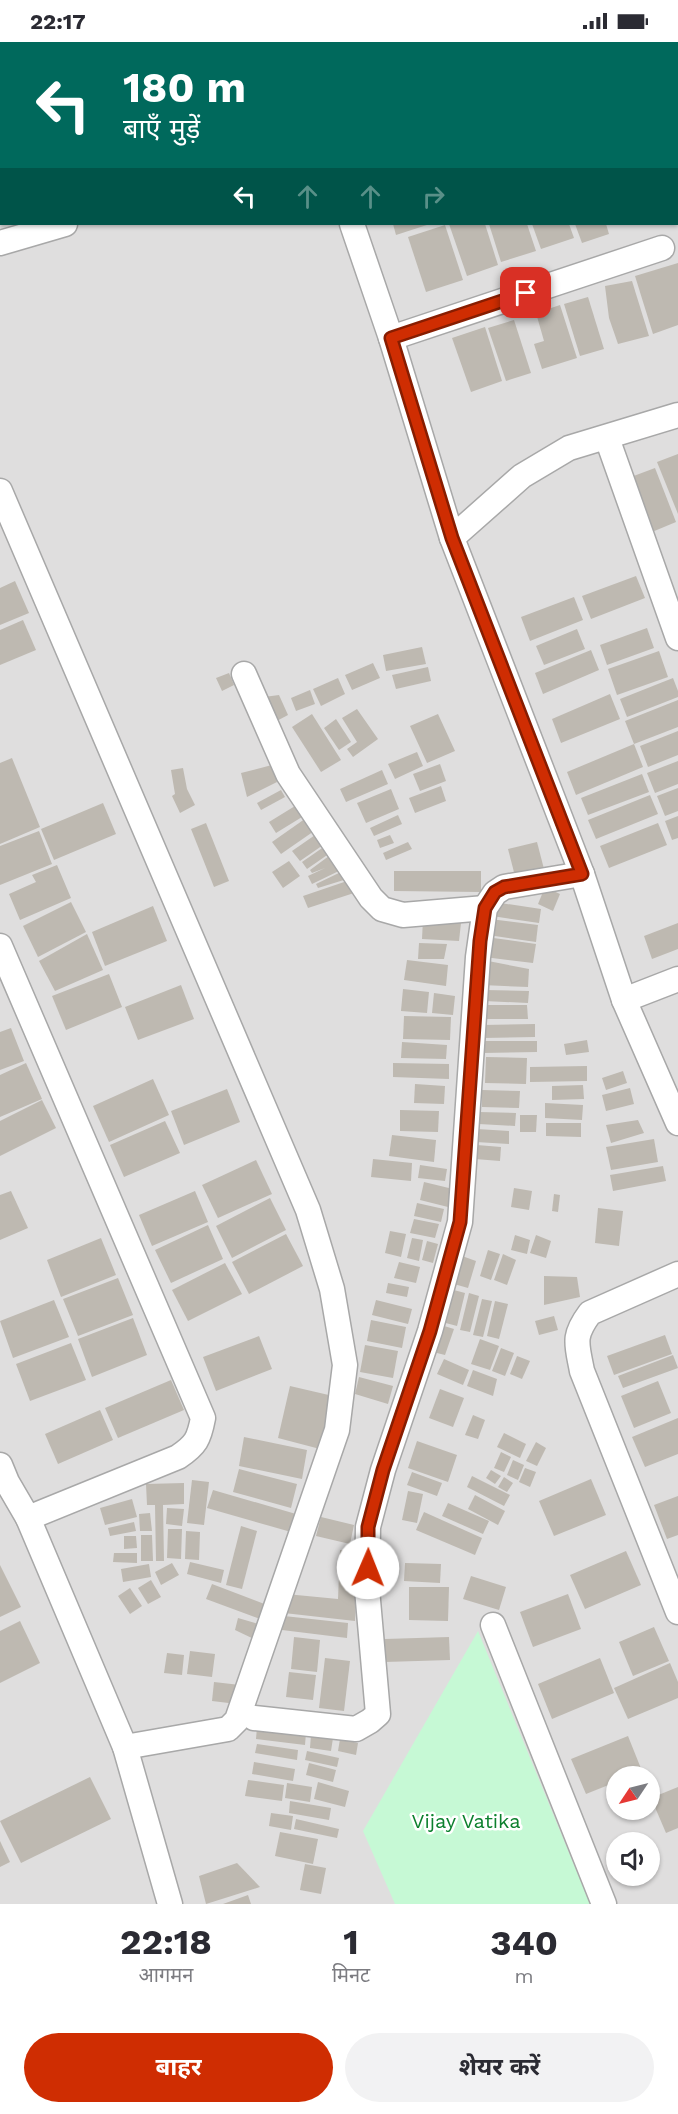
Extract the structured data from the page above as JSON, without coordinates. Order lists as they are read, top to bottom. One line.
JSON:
{"parks":["Vijay Vatika"],"north":"bottom left","page":{"status":"22:17","turn":["180 m","बाएँ मुड़ें"],"eta":["22:18","आगमन","1","मिनट","340","m"],"buttons":["बाहर","शेयर करें"]}}
